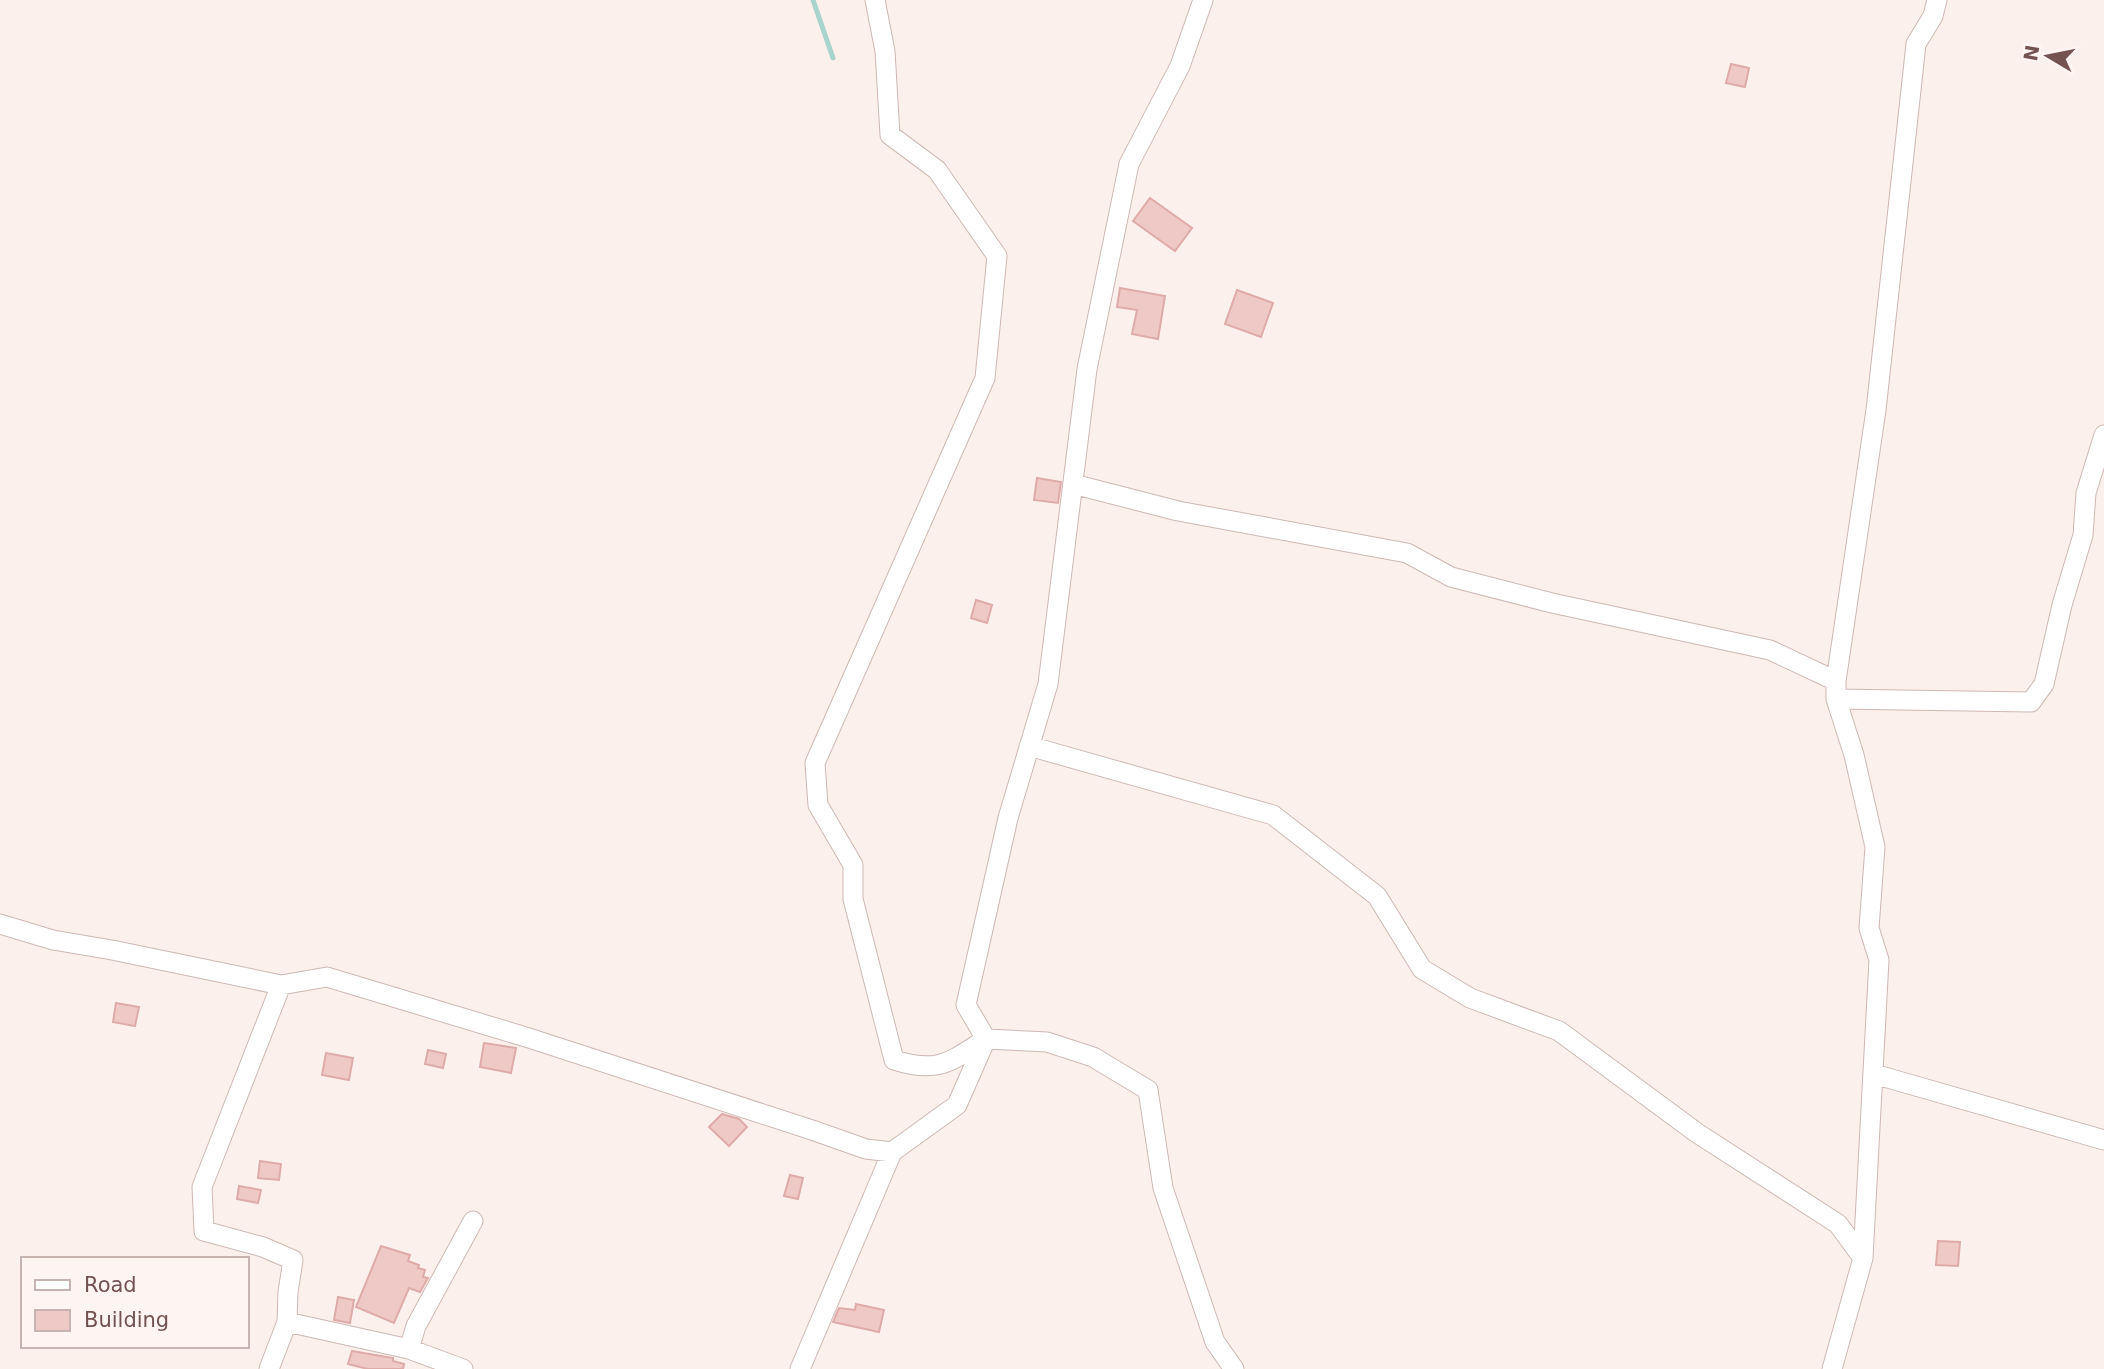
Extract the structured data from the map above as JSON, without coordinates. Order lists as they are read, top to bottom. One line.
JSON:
{"legend":["Road","Building"],"north":"left"}
